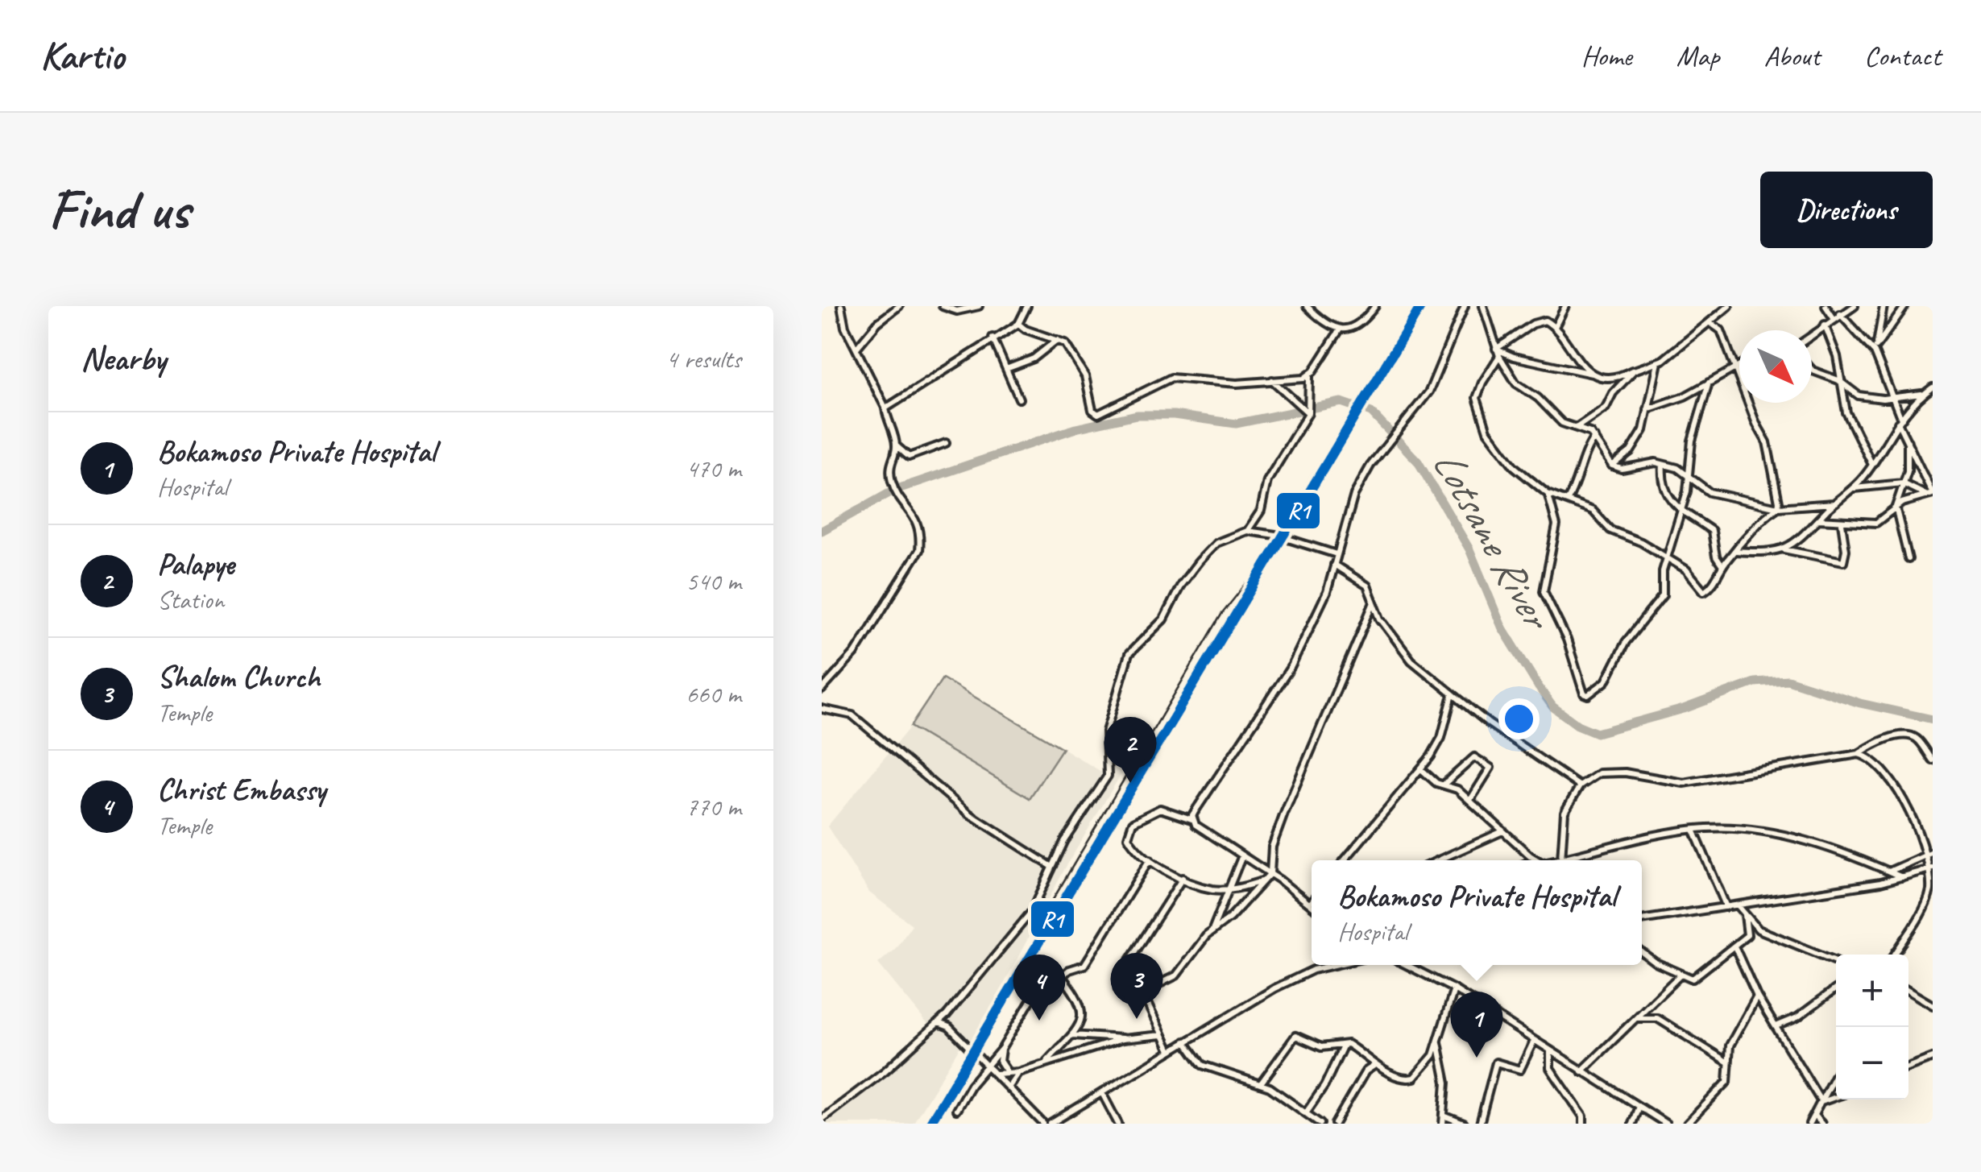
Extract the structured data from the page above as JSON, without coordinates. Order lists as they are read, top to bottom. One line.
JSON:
{"water":["Lotsane River"],"lines":["transit line R1"],"north":"bottom right","page":{"header":"Kartio","nav":["Home","Map","About","Contact"],"buttons":"Directions","title":"Find us","heading":["Nearby","4 results"],"list":[{"mark":"1","name":"Bokamoso Private Hospital","note":"Hospital","value":"470 m"},{"mark":"2","name":"Palapye","note":"Station","value":"540 m"},{"mark":"3","name":"Shalom Church","note":"Temple","value":"660 m"},{"mark":"4","name":"Christ Embassy","note":"Temple","value":"770 m"}],"pins":["2","3","4","1"],"popup":["Bokamoso Private Hospital","Hospital"],"map_buttons":["+","−"]}}
